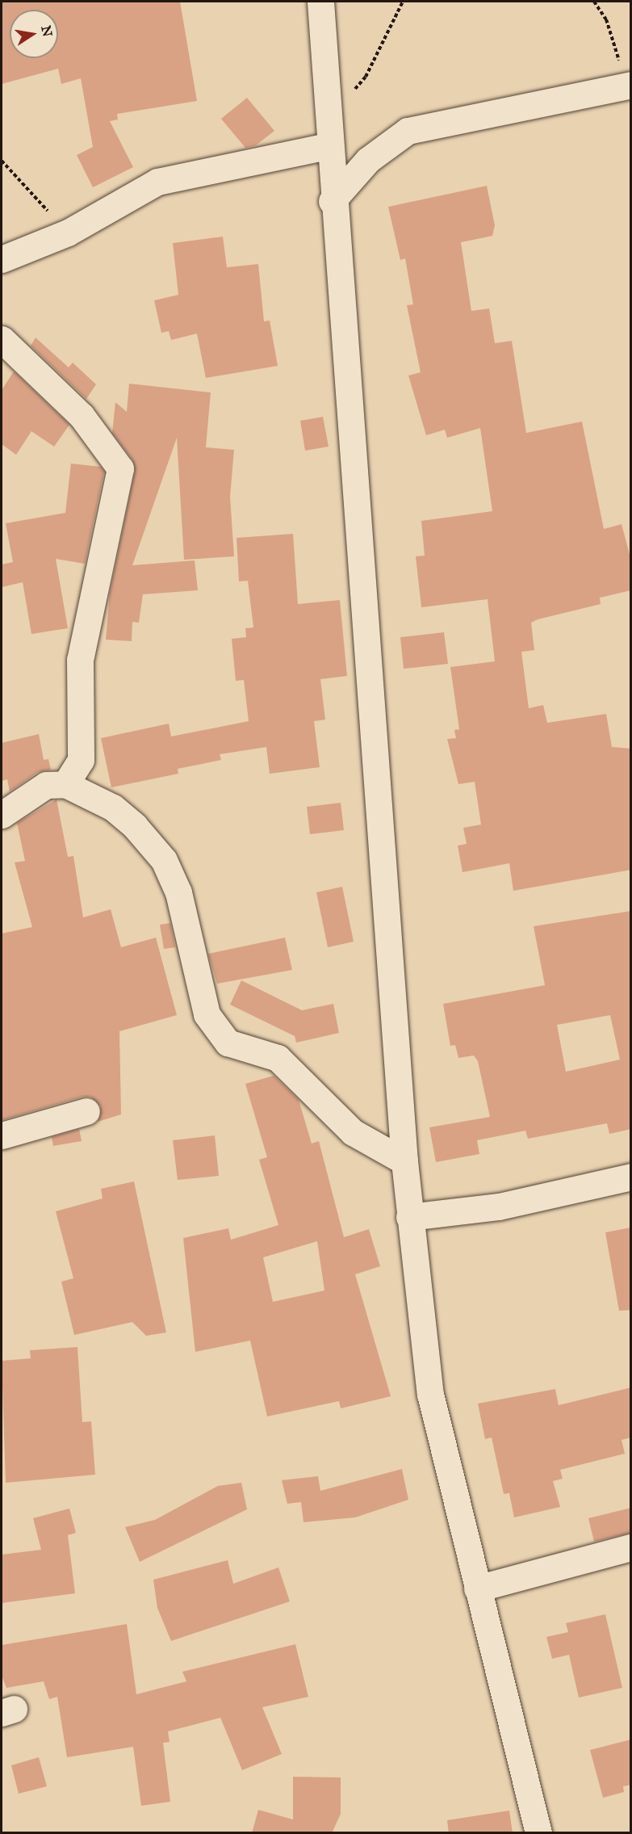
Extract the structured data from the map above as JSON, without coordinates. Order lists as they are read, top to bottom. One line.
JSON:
{"north":"right"}
